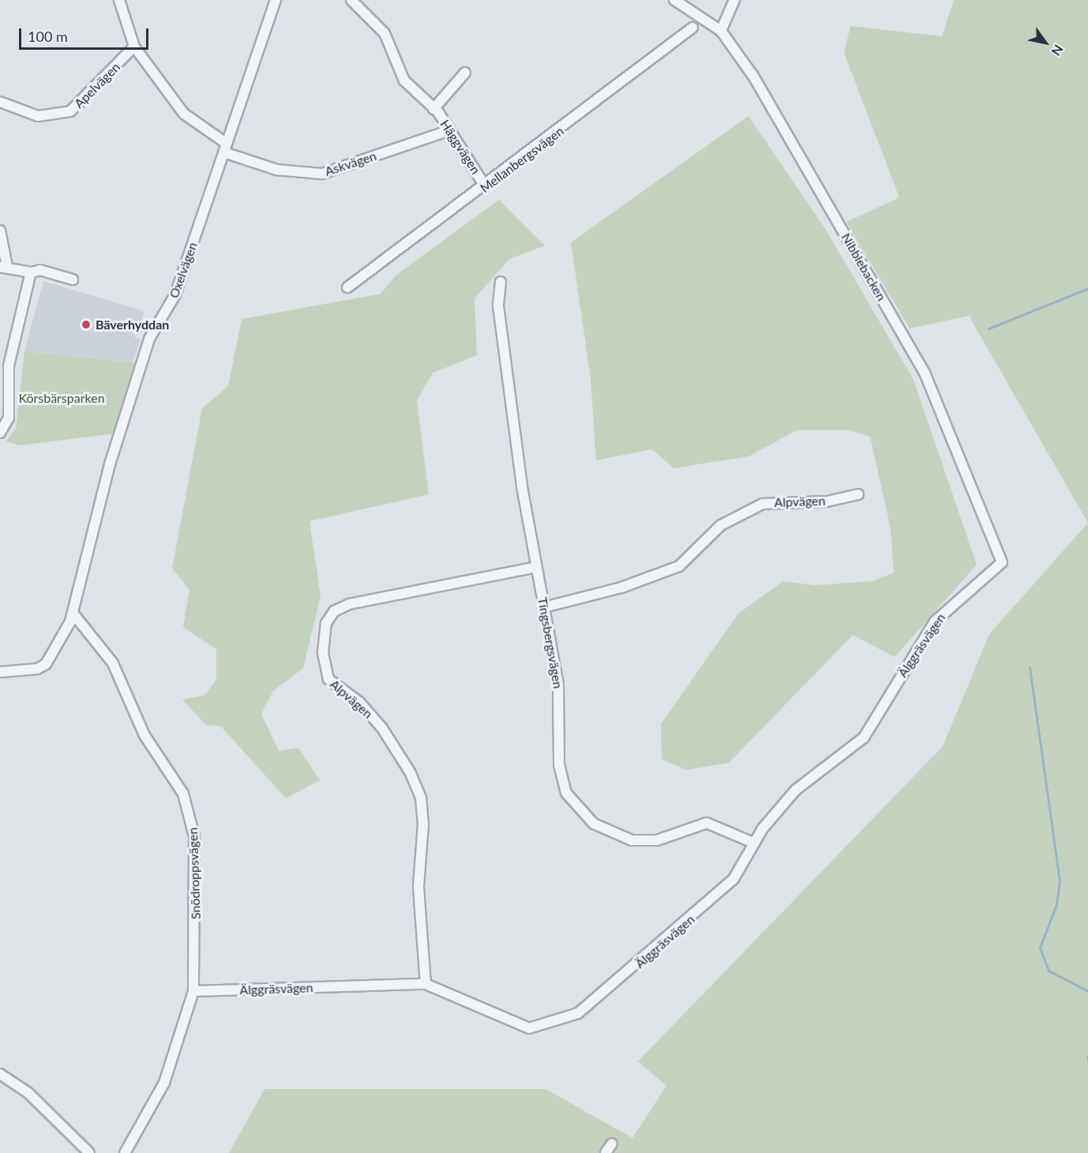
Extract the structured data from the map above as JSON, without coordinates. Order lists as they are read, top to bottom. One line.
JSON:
{"streets":{"street":["Apelvägen","Häggvägen","Mellanbergsvägen","Askvägen","Nibblebacken","Oxelvägen","Alpvägen","Tingsbergsvägen","Älggräsvägen","Snödroppsvägen"]},"crossings":[["Apelvägen","Askvägen"],["Häggvägen","Mellanbergsvägen"],["Häggvägen","Askvägen"],["Askvägen","Oxelvägen"],["Nibblebacken","Älggräsvägen"],["Oxelvägen","Snödroppsvägen"],["Alpvägen","Tingsbergsvägen"],["Alpvägen","Älggräsvägen"],["Tingsbergsvägen","Älggräsvägen"],["Älggräsvägen","Snödroppsvägen"]],"parks":["Körsbärsparken"],"places":["Bäverhyddan"],"scale_bar":"100 m","north":"bottom right"}
